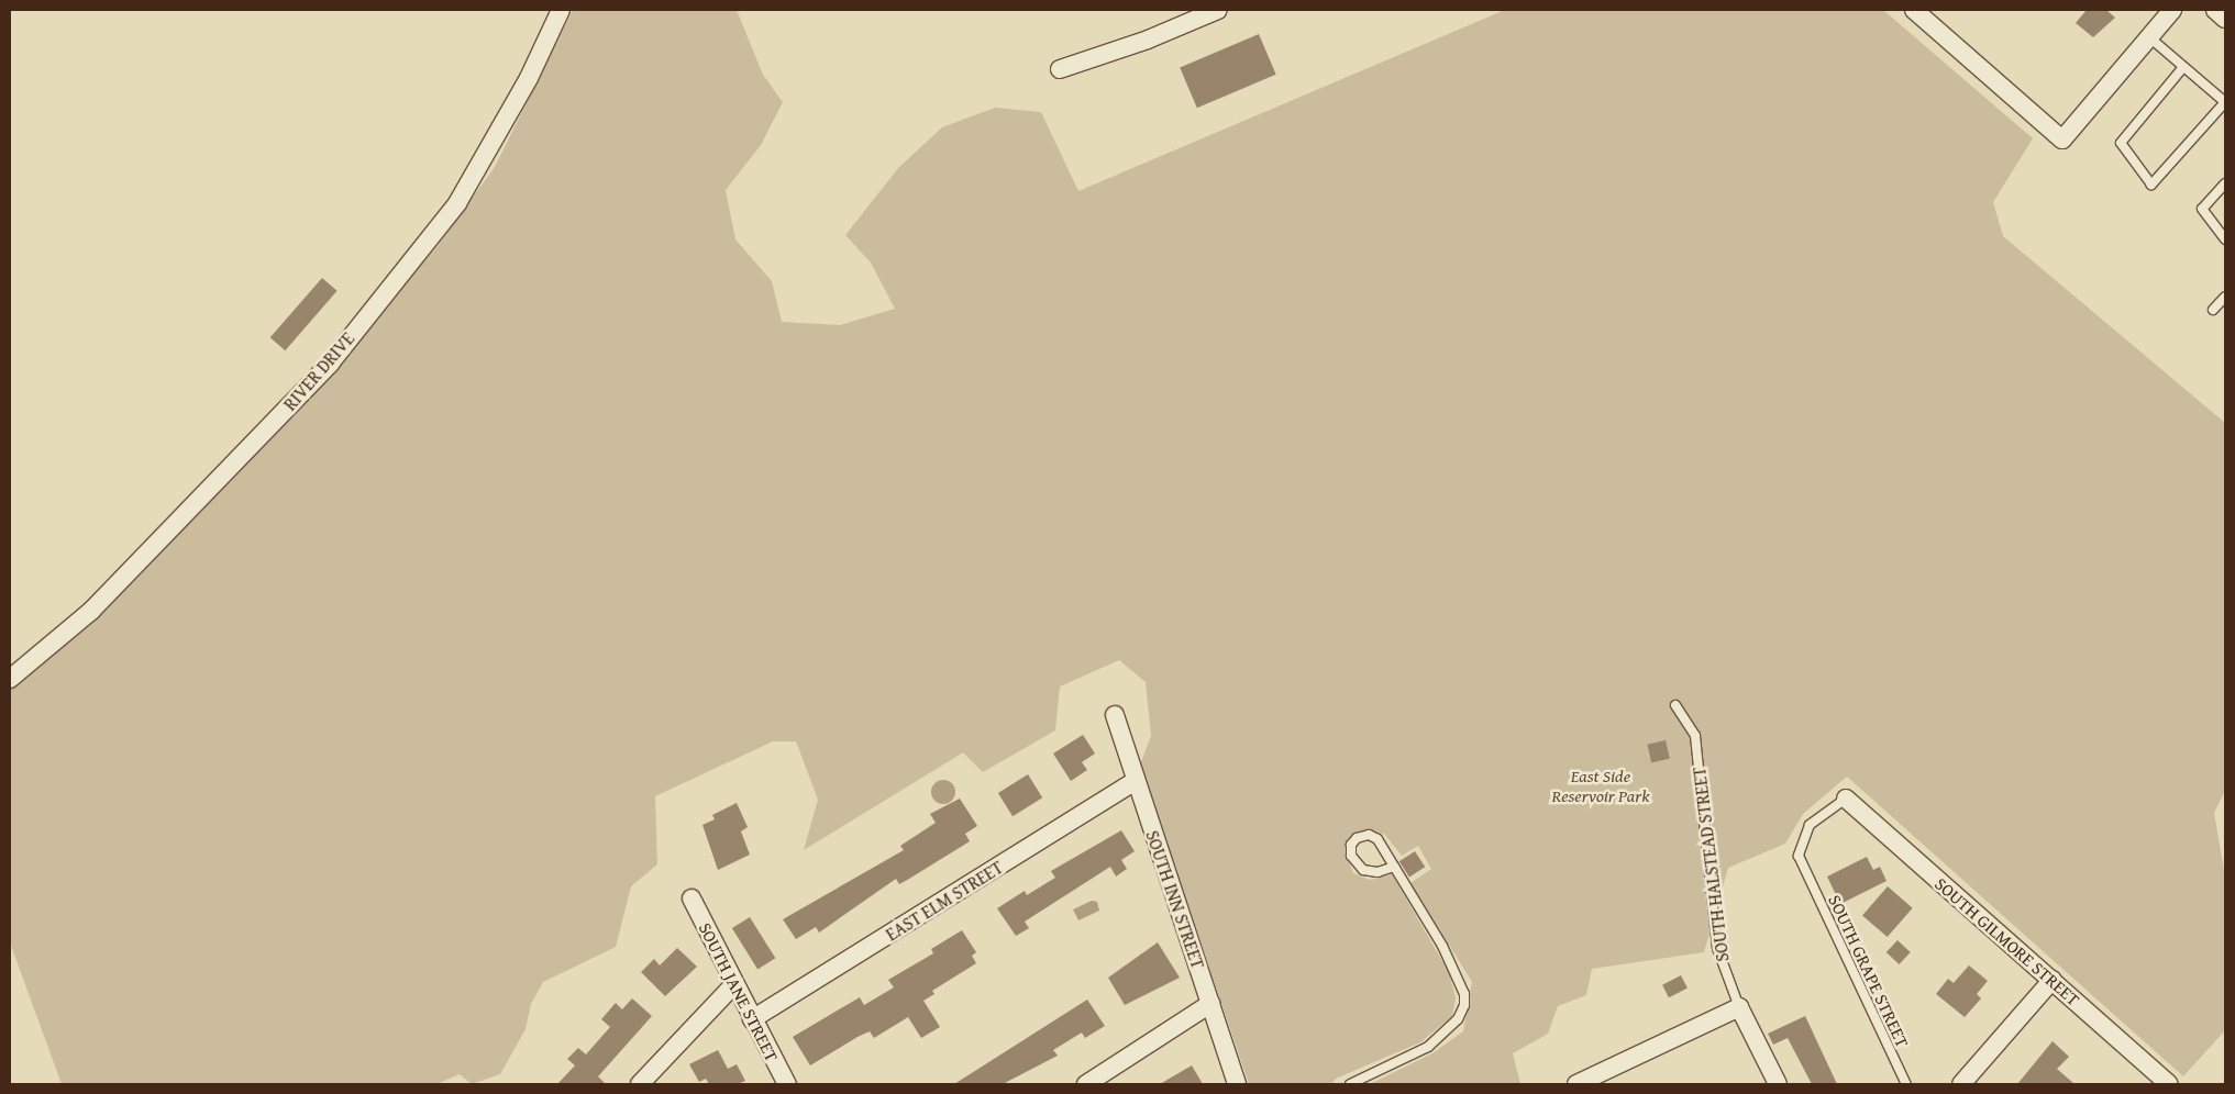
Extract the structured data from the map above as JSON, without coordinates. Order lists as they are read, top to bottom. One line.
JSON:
{"streets":{"street":["RIVER DRIVE","SOUTH HALSTEAD STREET","SOUTH INN STREET","EAST ELM STREET","SOUTH GILMORE STREET","SOUTH JANE STREET"],"lane":["SOUTH GRAPE STREET"]},"crossings":[["SOUTH INN STREET","EAST ELM STREET"],["EAST ELM STREET","SOUTH JANE STREET"],["SOUTH GILMORE STREET","SOUTH GRAPE STREET"]],"parks":["East Side Reservoir Park"]}
